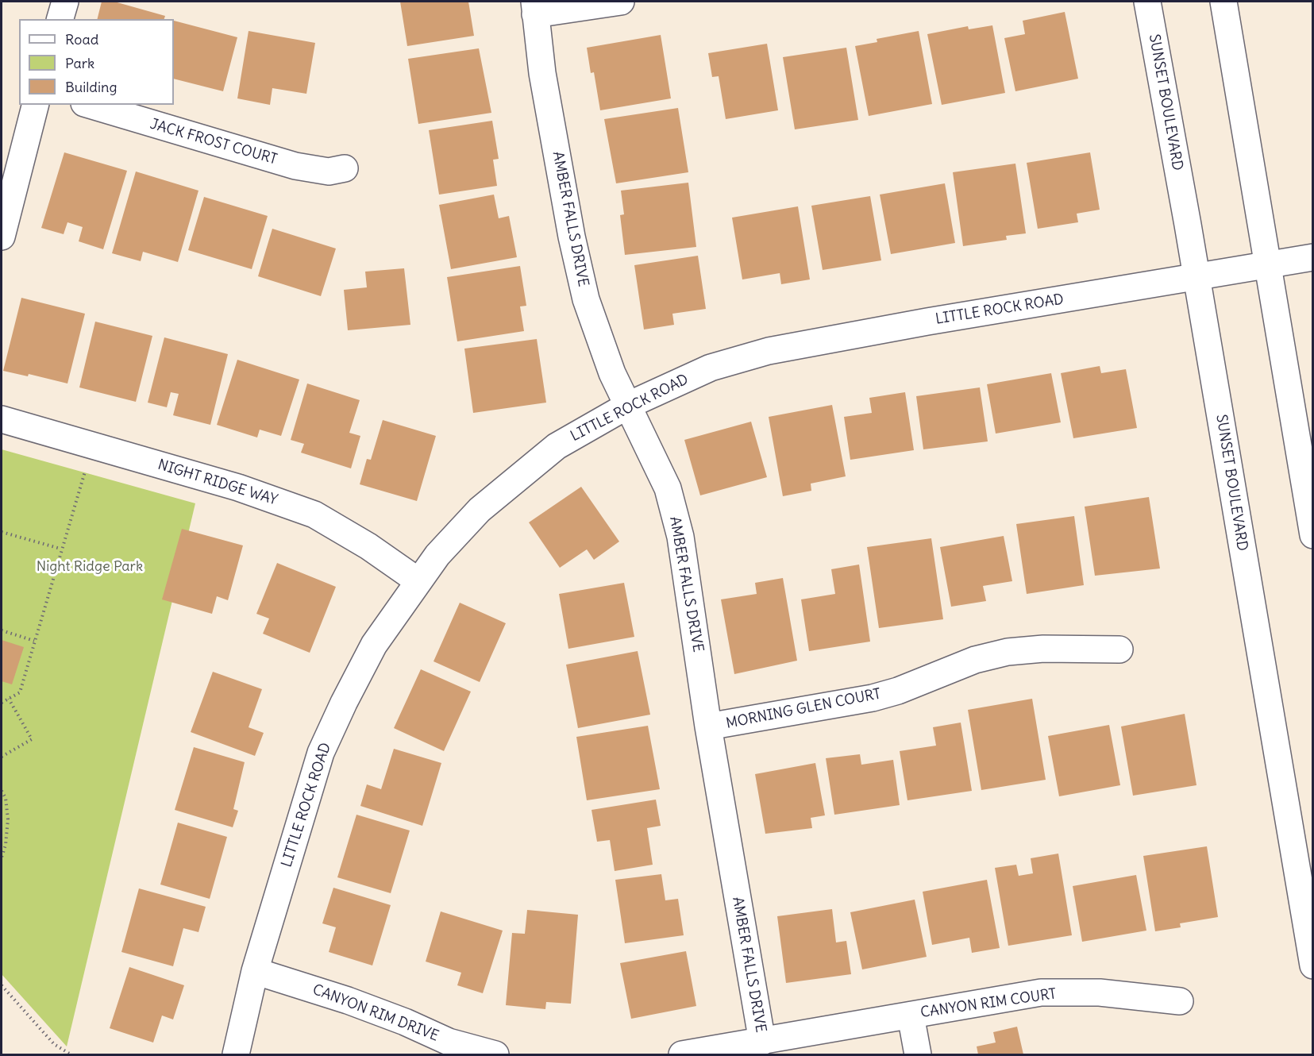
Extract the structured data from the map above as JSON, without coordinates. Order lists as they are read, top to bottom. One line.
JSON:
{"streets":{"street":["SUNSET BOULEVARD","JACK FROST COURT","AMBER FALLS DRIVE","LITTLE ROCK ROAD","NIGHT RIDGE WAY","MORNING GLEN COURT","CANYON RIM COURT","CANYON RIM DRIVE"]},"crossings":[["SUNSET BOULEVARD","LITTLE ROCK ROAD"],["AMBER FALLS DRIVE","LITTLE ROCK ROAD"],["AMBER FALLS DRIVE","MORNING GLEN COURT"],["LITTLE ROCK ROAD","NIGHT RIDGE WAY"],["LITTLE ROCK ROAD","CANYON RIM DRIVE"]],"parks":["Night Ridge Park"],"legend":["Road","Park","Building"]}
